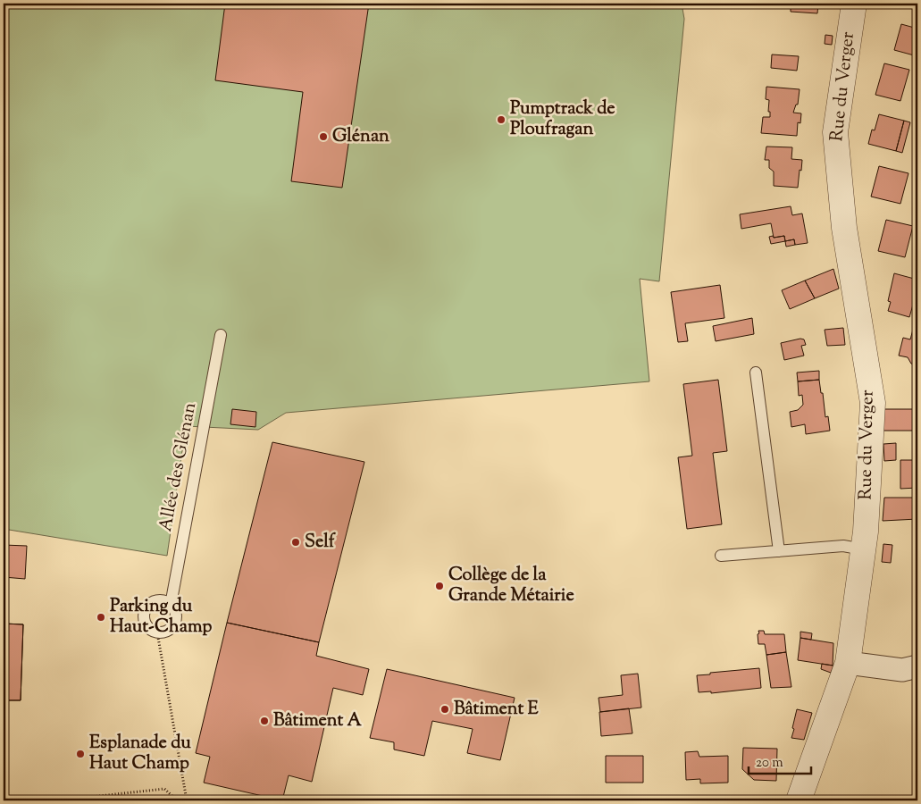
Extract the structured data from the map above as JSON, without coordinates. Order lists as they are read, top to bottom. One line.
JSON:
{"streets":{"street":["Rue du Verger"],"lane":["Allée des Glénan"]},"places":["Pumptrack de Ploufragan","Glénan","Self","Collège de la Grande Métairie","Parking du Haut-Champ","Bâtiment E","Bâtiment A","Esplanade du Haut Champ"],"scale_bar":"20 m"}
